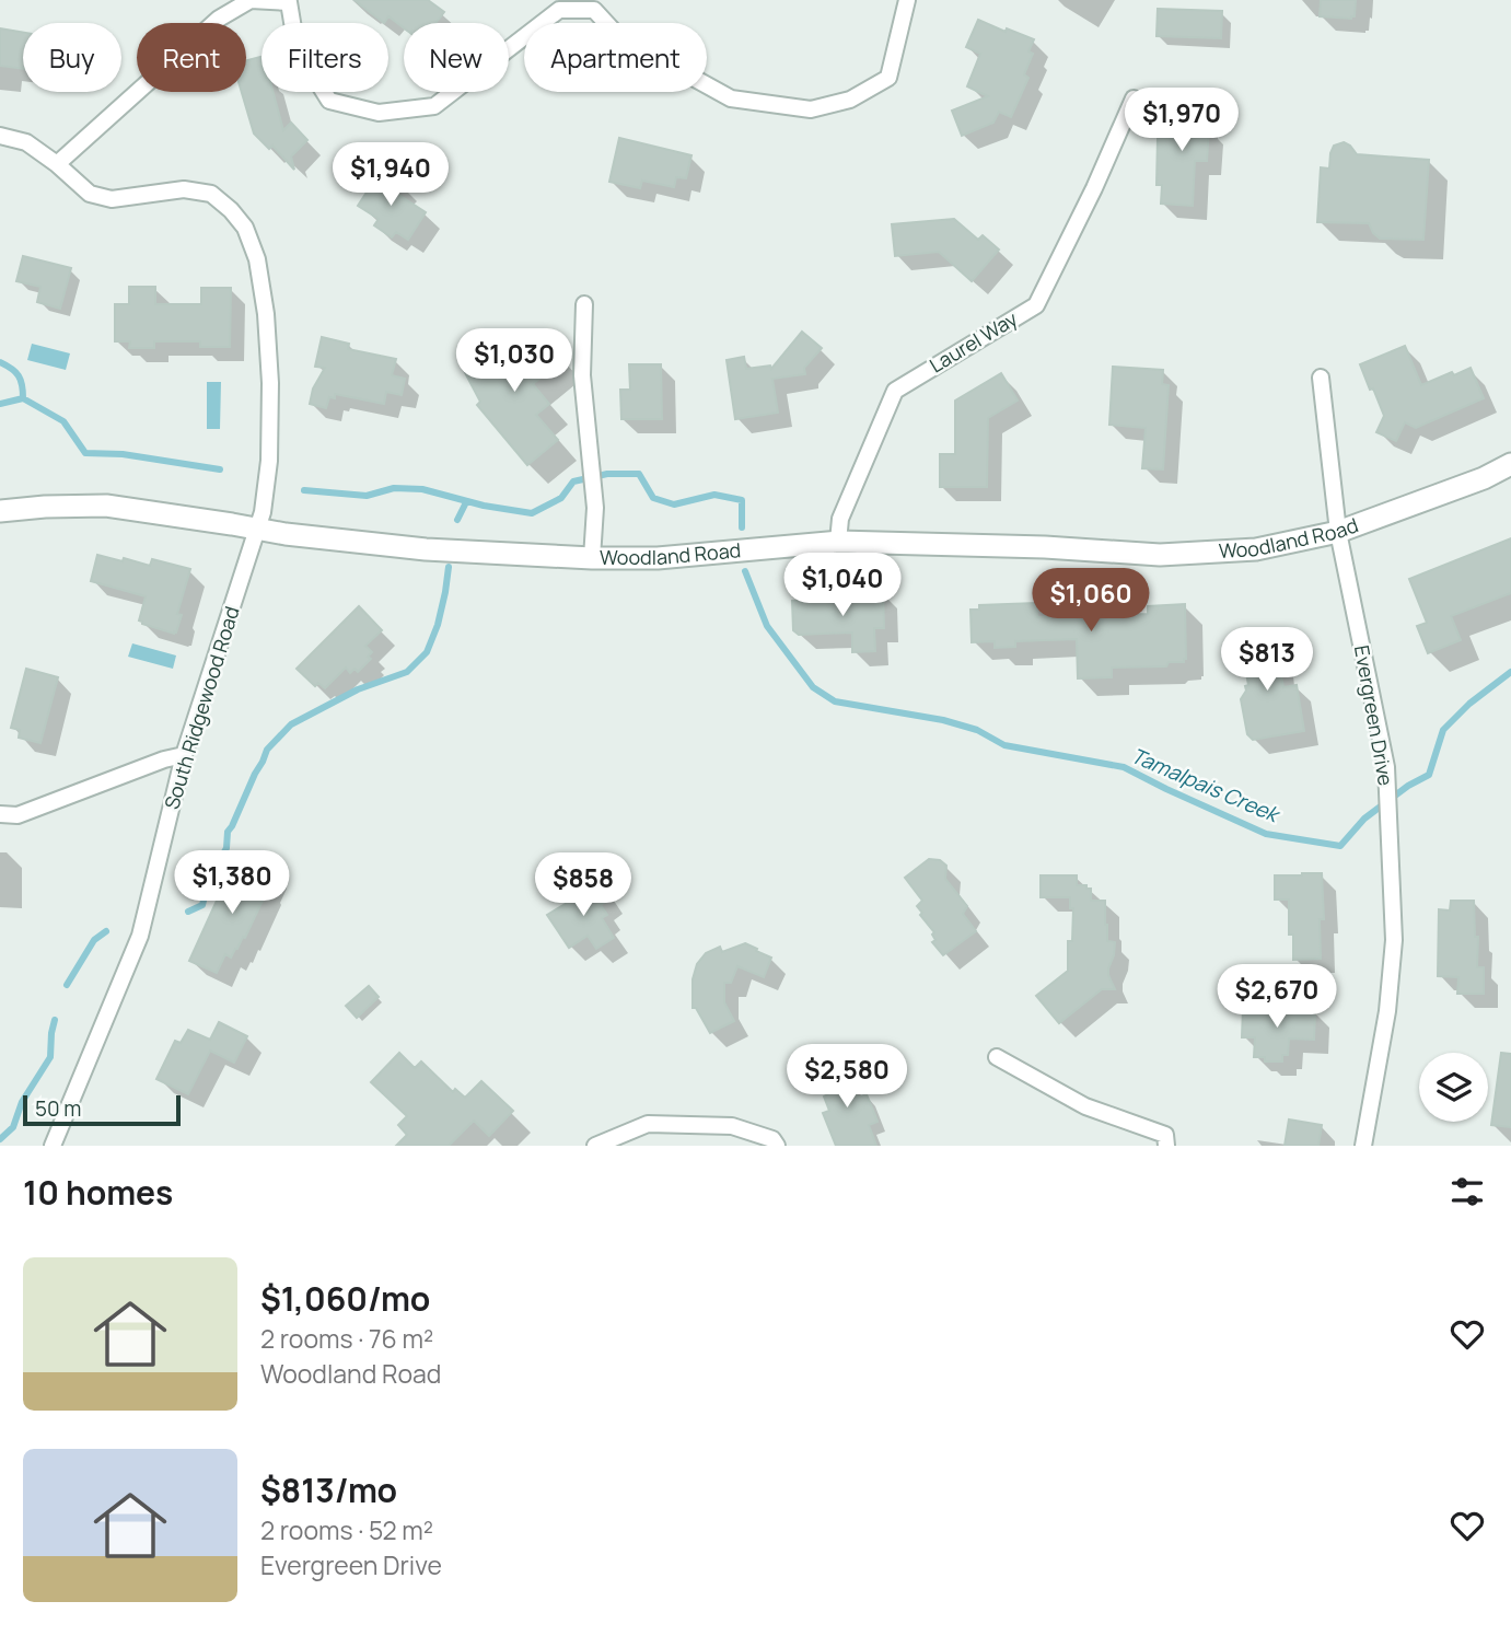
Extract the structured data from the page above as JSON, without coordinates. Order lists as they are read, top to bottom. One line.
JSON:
{"streets":{"street":["Laurel Way","Woodland Road","South Ridgewood Road","Evergreen Drive"]},"crossings":[["Laurel Way","Woodland Road"],["Woodland Road","South Ridgewood Road"],["Woodland Road","Evergreen Drive"]],"water":["Tamalpais Creek"],"scale_bar":"50 m","page":{"chip":["Buy","Rent","Filters","New","Apartment"],"price":["$1,970","$1,940","$1,030","$1,040","$1,060","$813","$1,380","$858","$2,670","$2,580"],"scale":"50 m","heading":"10 homes","list":[{"name":"$1,060/mo","note":"2 rooms · 76 m² · Woodland Road"},{"name":"$813/mo","note":"2 rooms · 52 m² · Evergreen Drive"}]}}
